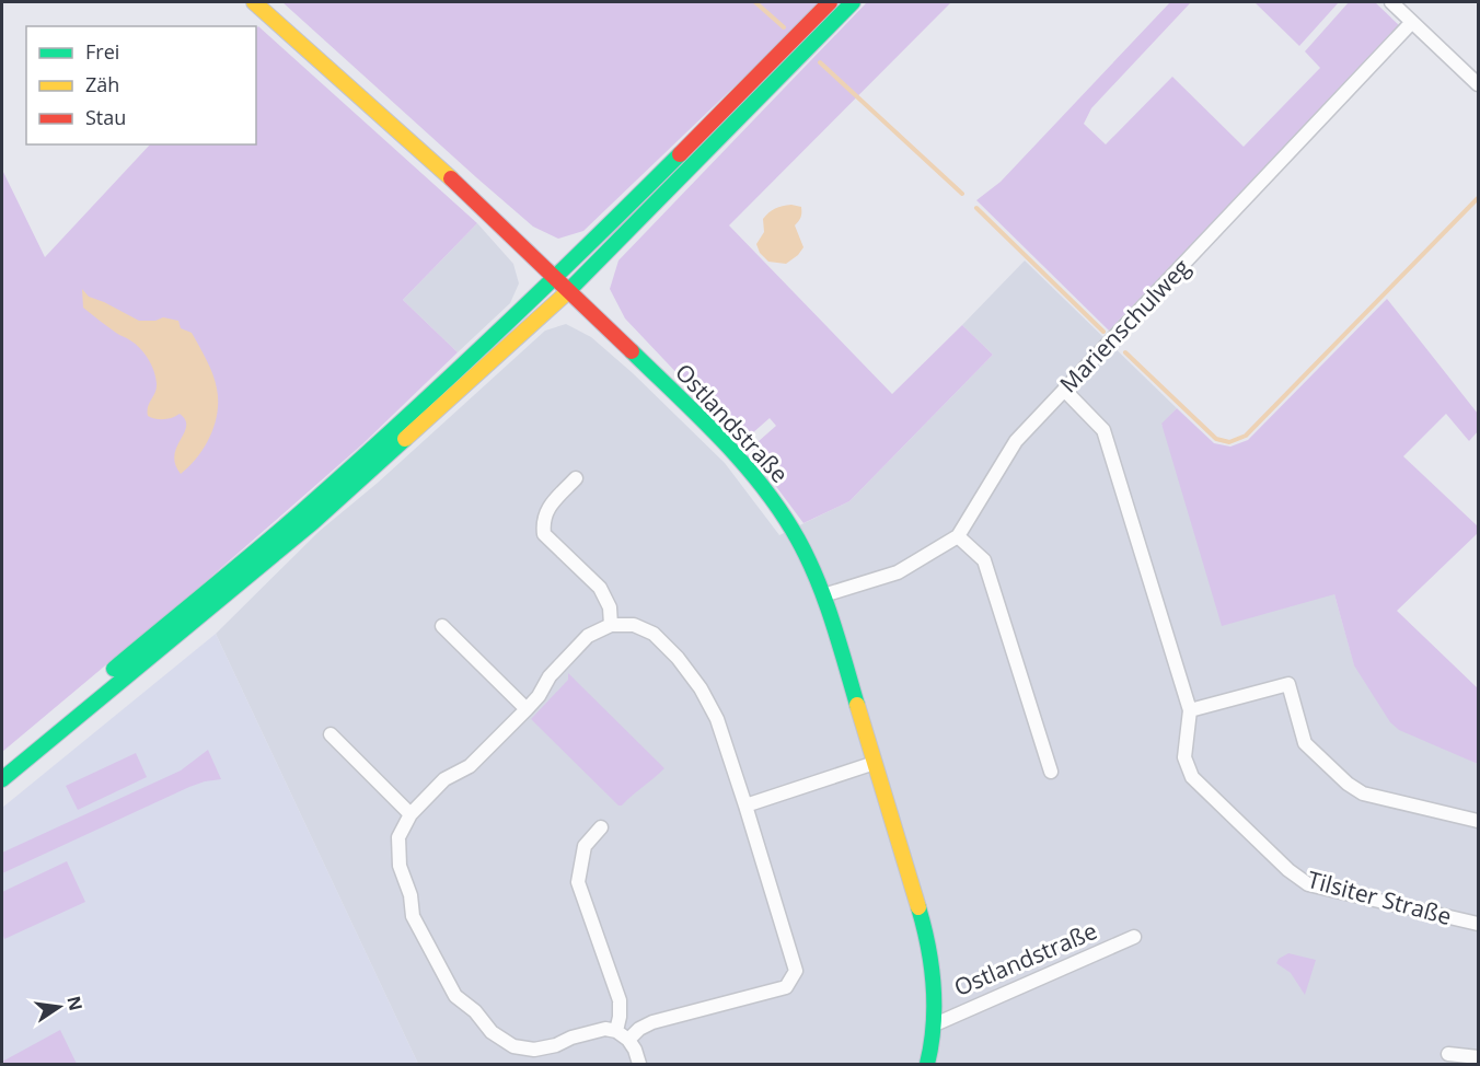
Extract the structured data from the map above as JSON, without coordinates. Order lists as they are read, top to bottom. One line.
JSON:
{"streets":{"main road":["Ostlandstraße"],"street":["Marienschulweg","Tilsiter Straße"]},"crossings":[["Marienschulweg","Ostlandstraße"],["Marienschulweg","Tilsiter Straße"]],"legend":["Frei","Zäh","Stau"],"north":"right"}
